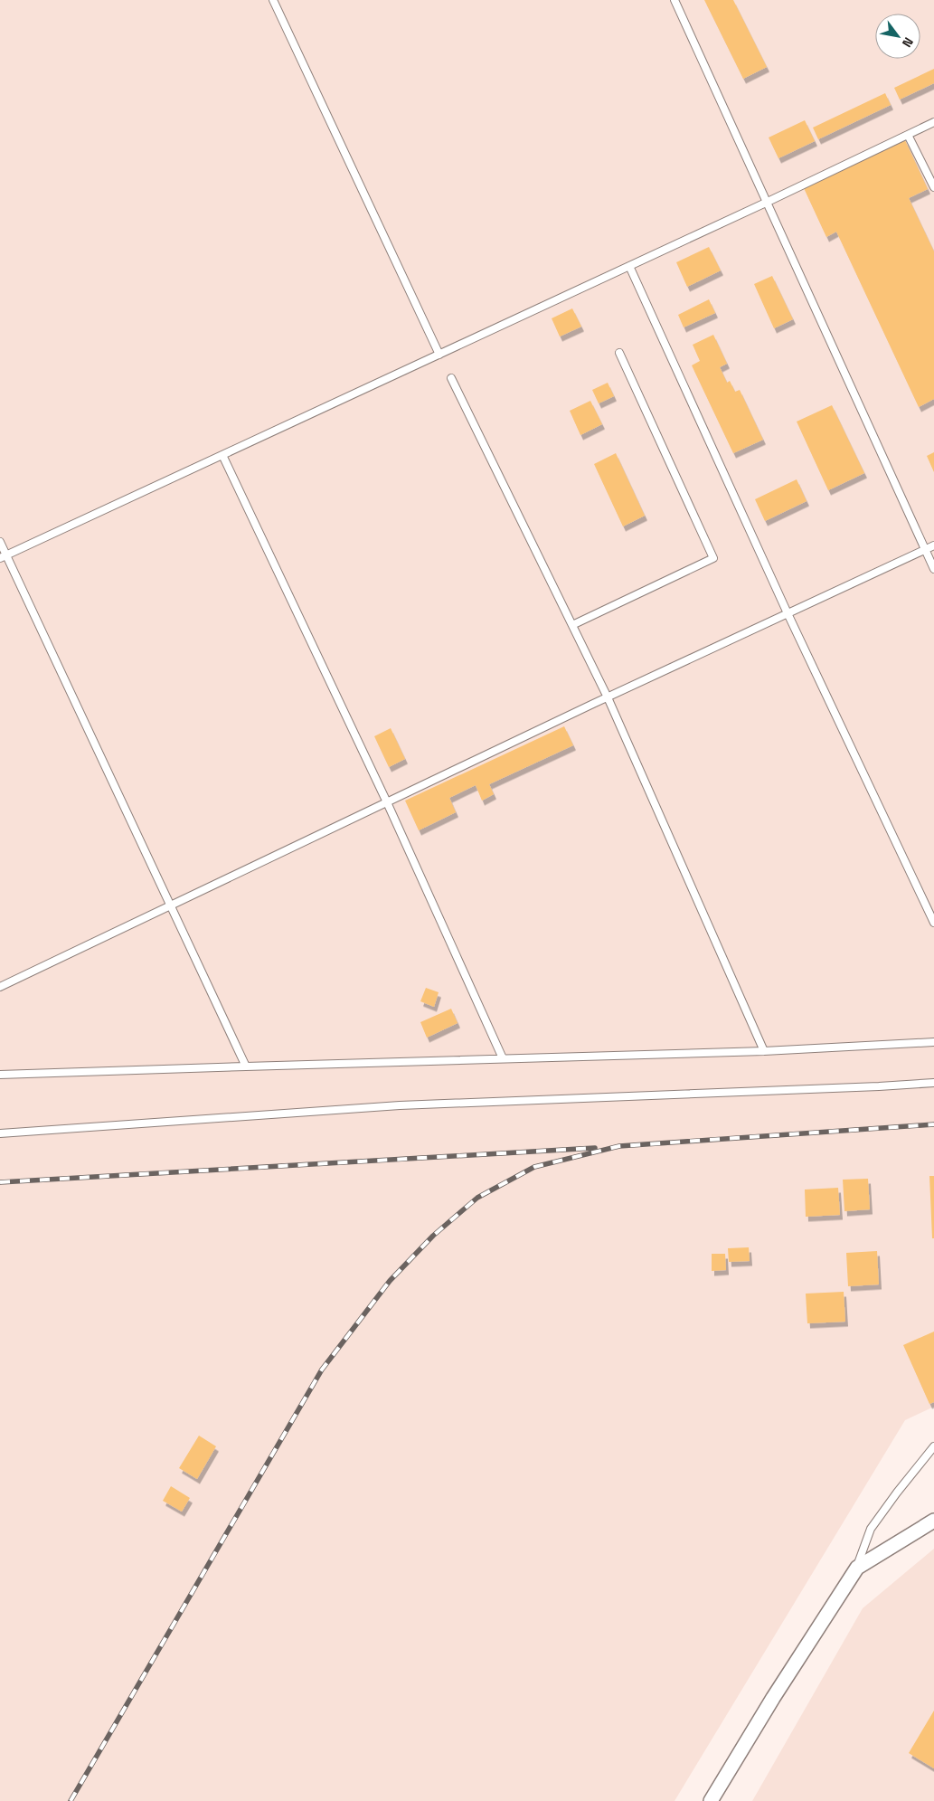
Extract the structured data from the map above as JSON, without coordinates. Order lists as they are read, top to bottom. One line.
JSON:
{"north":"bottom right"}
